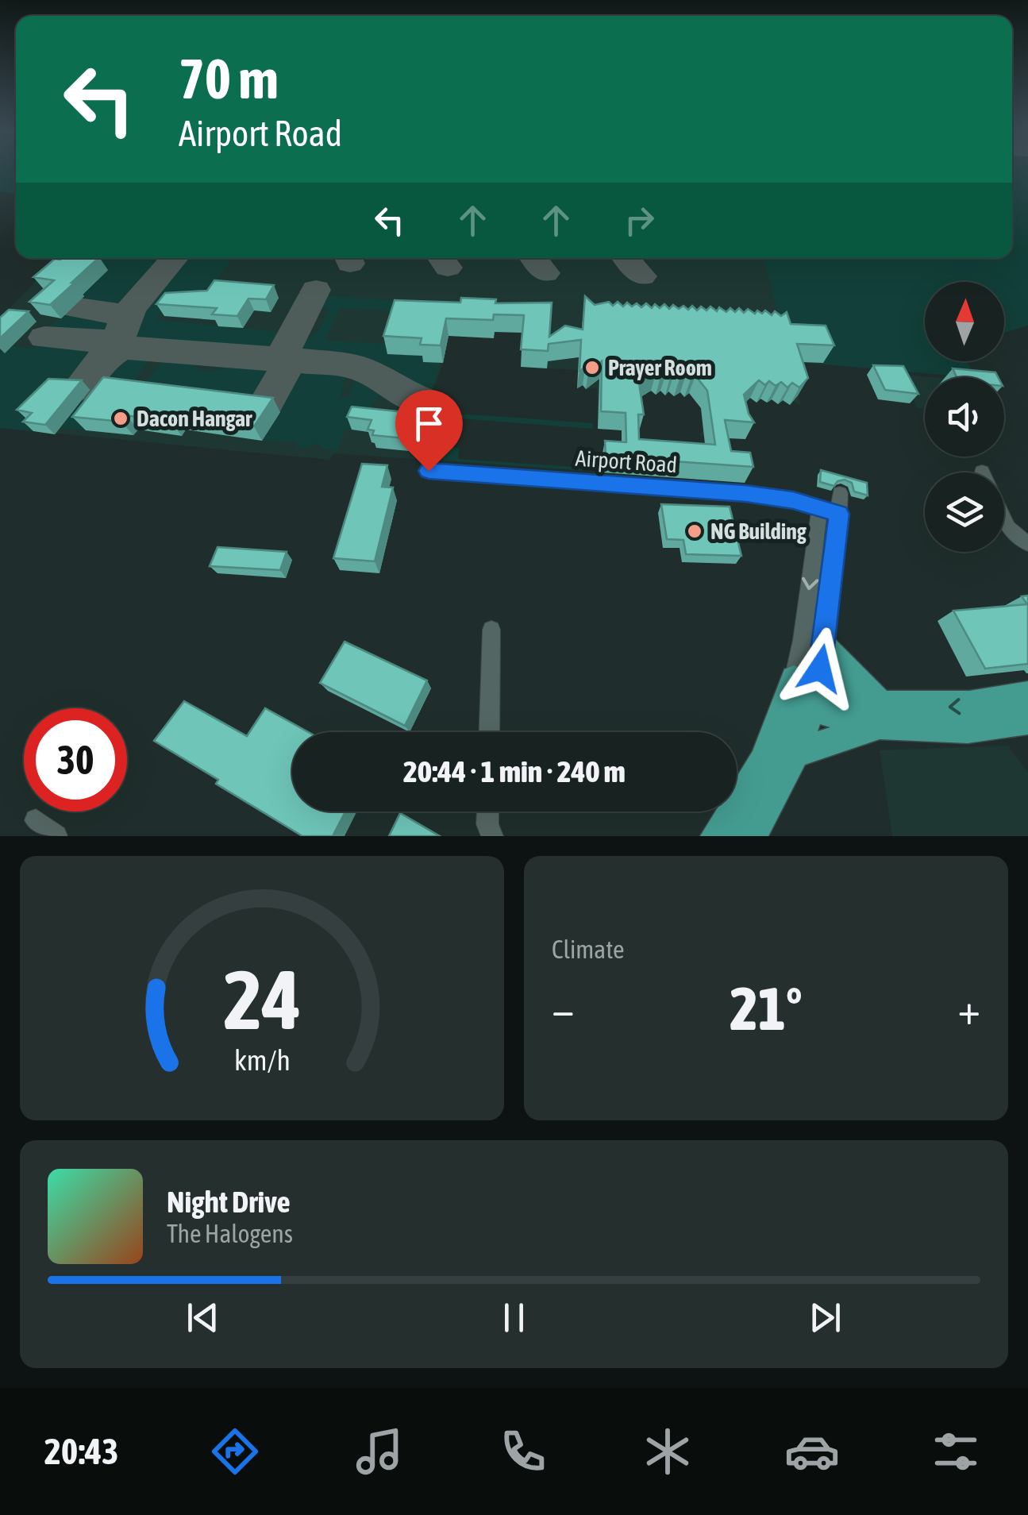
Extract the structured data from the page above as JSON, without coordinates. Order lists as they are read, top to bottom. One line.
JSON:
{"streets":{"street":["Airport Road"]},"places":["Prayer Room","Dacon Hangar","NG Building"],"north":"top","page":{"turn":["70 m","Airport Road"],"limit":"30","trip":"20:44 · 1 min · 240 m","tile":"Climate","heat":["−","21°","+"],"song":["Night Drive","The Halogens"],"tabs":"20:43","gauge":["24","km/h"]}}
